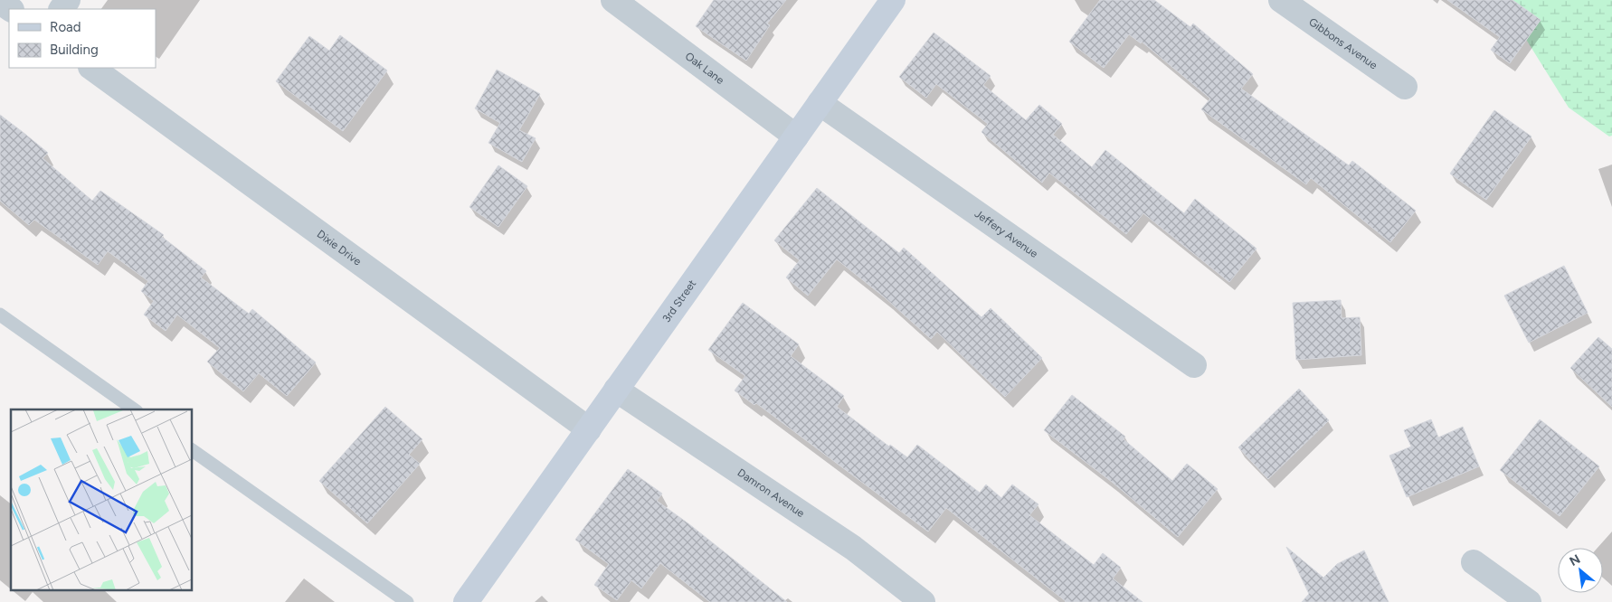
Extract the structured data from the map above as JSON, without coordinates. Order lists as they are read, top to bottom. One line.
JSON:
{"streets":{"street":["Gibbons Avenue","Oak Lane","Jeffery Avenue","Dixie Drive","3rd Street","Damron Avenue"]},"crossings":[["Oak Lane","3rd Street"],["Jeffery Avenue","3rd Street"],["Dixie Drive","3rd Street"],["3rd Street","Damron Avenue"]],"legend":["Road","Building"],"north":"top left"}
